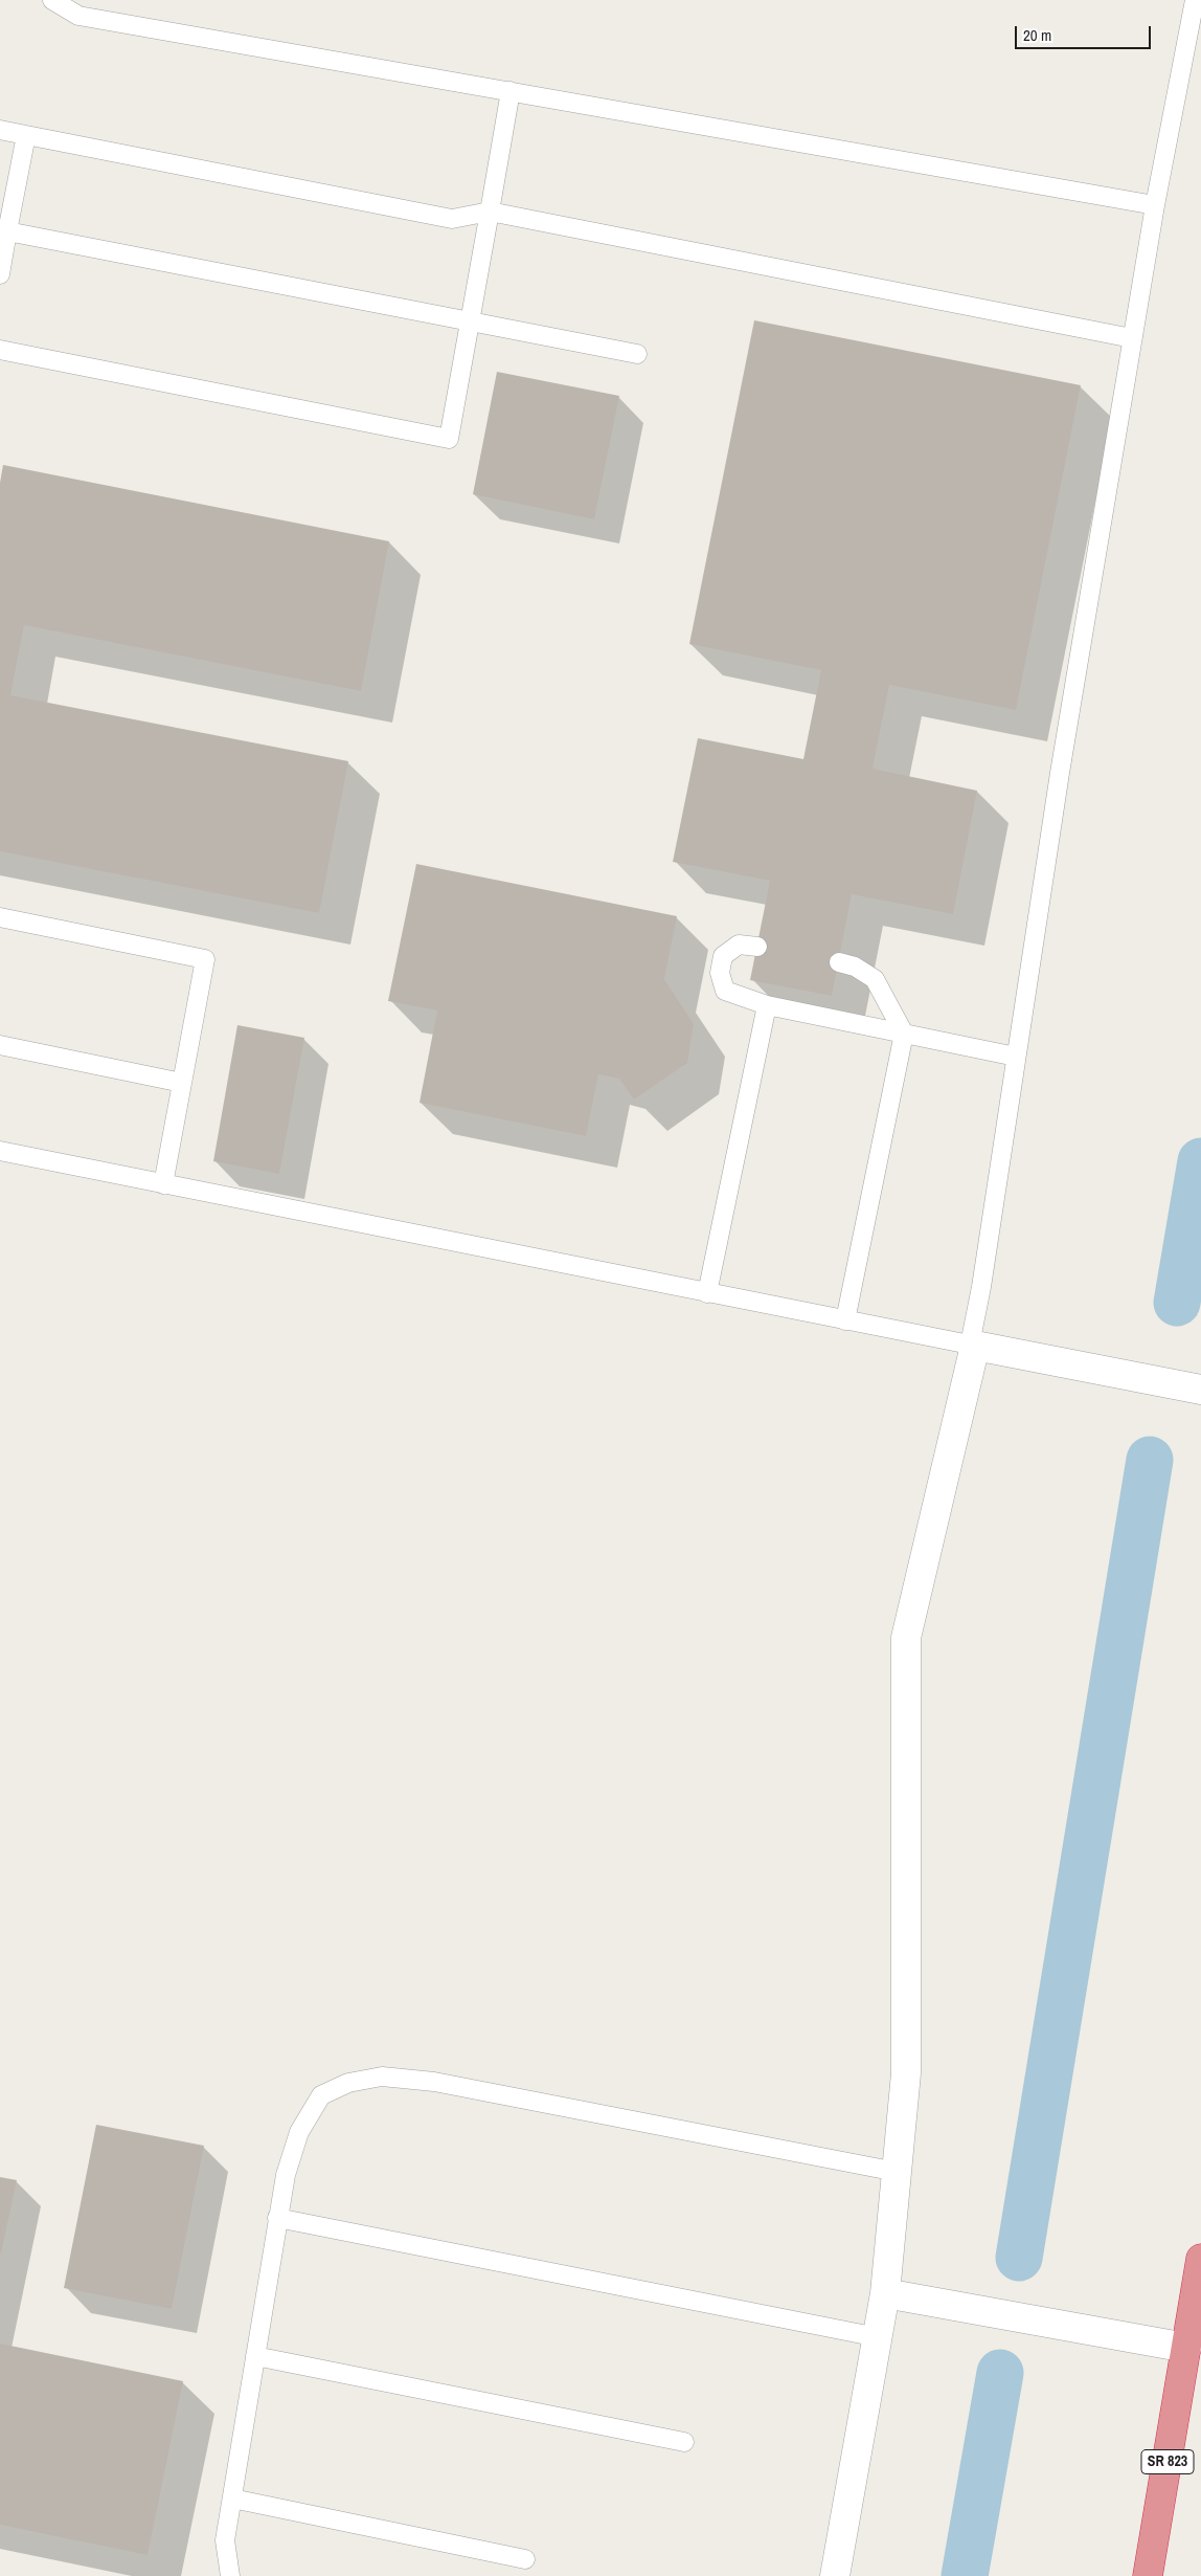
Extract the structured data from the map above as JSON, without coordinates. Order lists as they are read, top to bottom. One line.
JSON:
{"streets":{"highway":["SR 823"]},"scale_bar":"20 m"}
